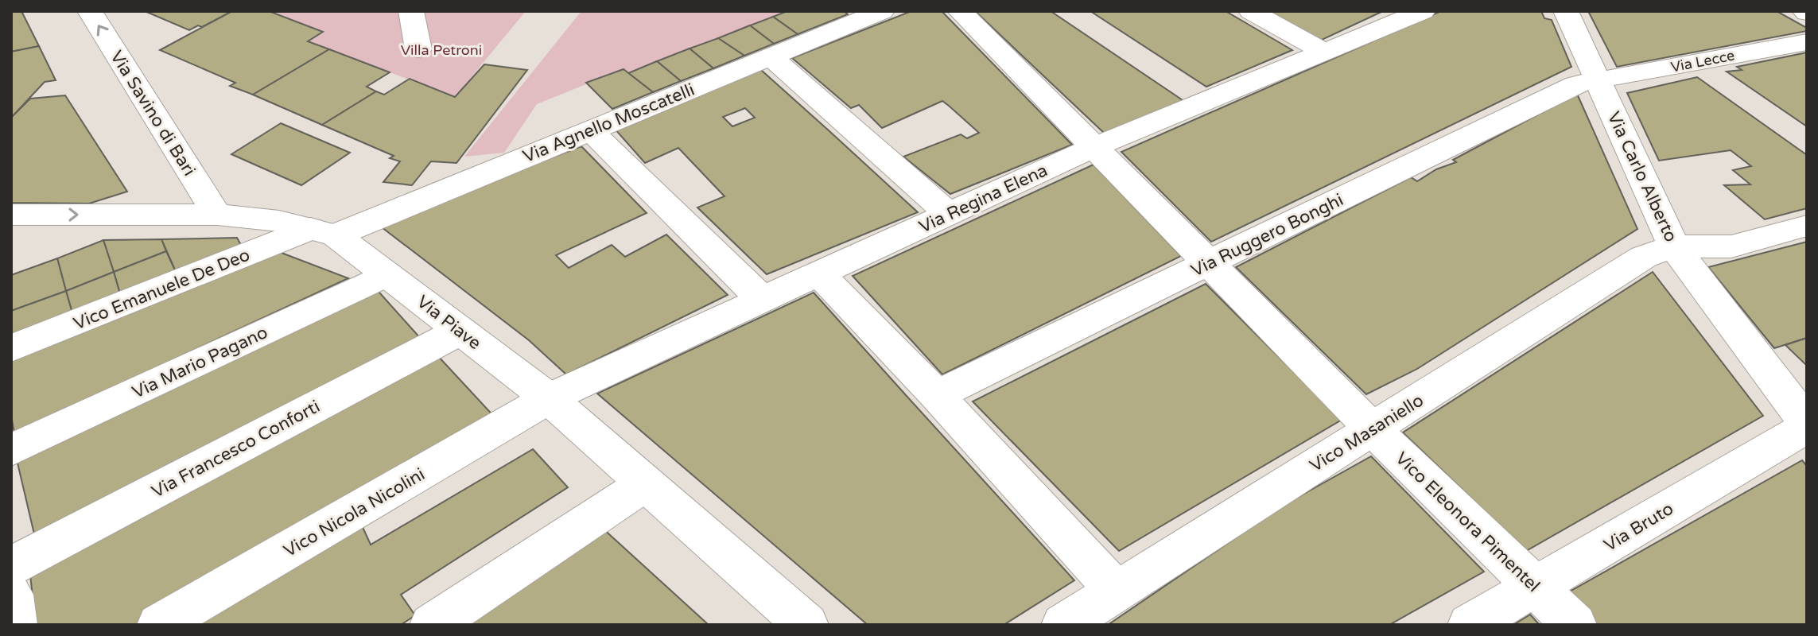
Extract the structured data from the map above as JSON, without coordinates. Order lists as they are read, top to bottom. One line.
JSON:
{"streets":{"street":["Via Lecce","Via Savino di Bari","Via Agnello Moscatelli","Via Carlo Alberto","Via Regina Elena","Via Ruggero Bonghi","Vico Emanuele De Deo","Via Piave","Via Mario Pagano","Vico Masaniello","Via Francesco Conforti","Vico Nicola Nicolini","Vico Eleonora Pimentel","Via Bruto"]},"crossings":[["Via Lecce","Via Carlo Alberto"],["Via Lecce","Via Ruggero Bonghi"],["Via Savino di Bari","Via Piave"],["Via Agnello Moscatelli","Vico Emanuele De Deo"],["Via Agnello Moscatelli","Via Piave"],["Via Carlo Alberto","Via Ruggero Bonghi"],["Via Carlo Alberto","Vico Masaniello"],["Via Carlo Alberto","Via Bruto"],["Via Regina Elena","Via Piave"],["Via Regina Elena","Vico Nicola Nicolini"],["Via Regina Elena","Vico Eleonora Pimentel"],["Via Ruggero Bonghi","Vico Eleonora Pimentel"],["Vico Emanuele De Deo","Via Piave"],["Via Piave","Via Mario Pagano"],["Via Piave","Via Francesco Conforti"],["Via Piave","Vico Nicola Nicolini"],["Vico Masaniello","Vico Eleonora Pimentel"],["Vico Eleonora Pimentel","Via Bruto"]],"one_way":["Via Savino di Bari"],"parks":["Villa Petroni"]}
